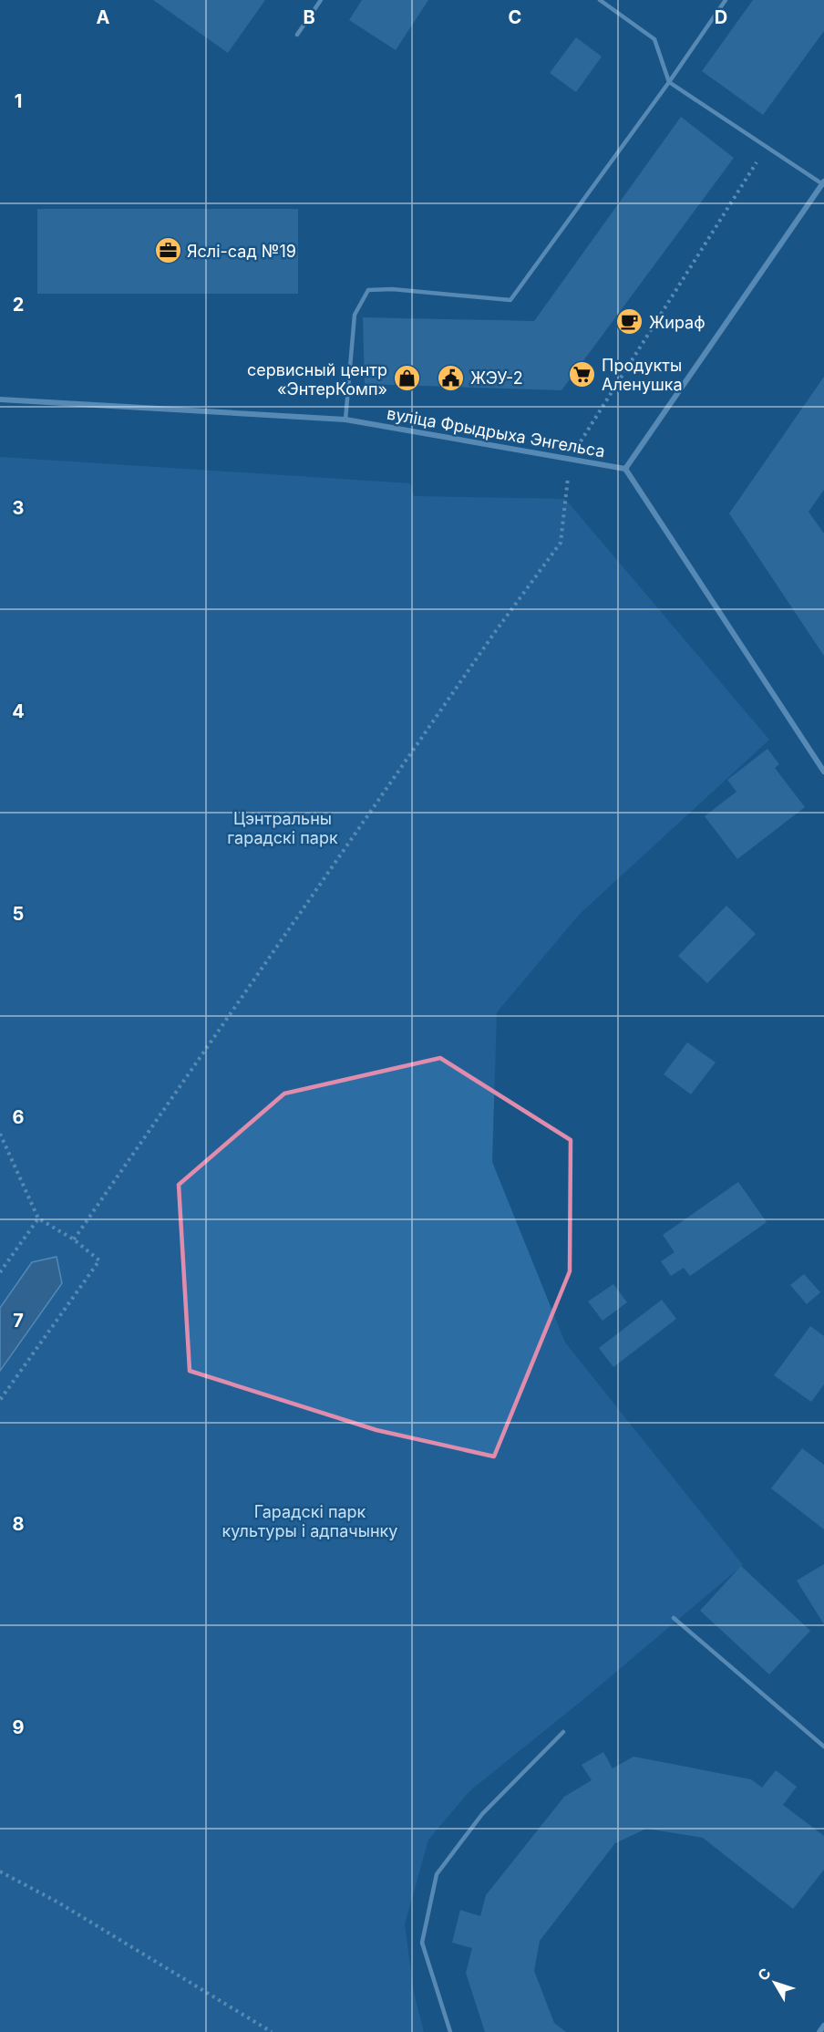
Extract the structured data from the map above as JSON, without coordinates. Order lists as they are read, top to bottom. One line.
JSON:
{"streets":{"street":["вуліца Фрыдрыха Энгельса"]},"parks":["Цэнтральны гарадскі парк","Гарадскі парк культуры і адпачынку"],"places":{"office":["Яслі-сад №19"],"cafe":["Жираф"],"supermarket":["Продукты Аленушка"],"public building":["ЖЭУ-2"],"shop":["сервисный центр «ЭнтерКомп»"]},"north":"top left","grid":{"columns":["A","B","C","D"],"rows":["1","2","3","4","5","6","7","8","9"]}}
